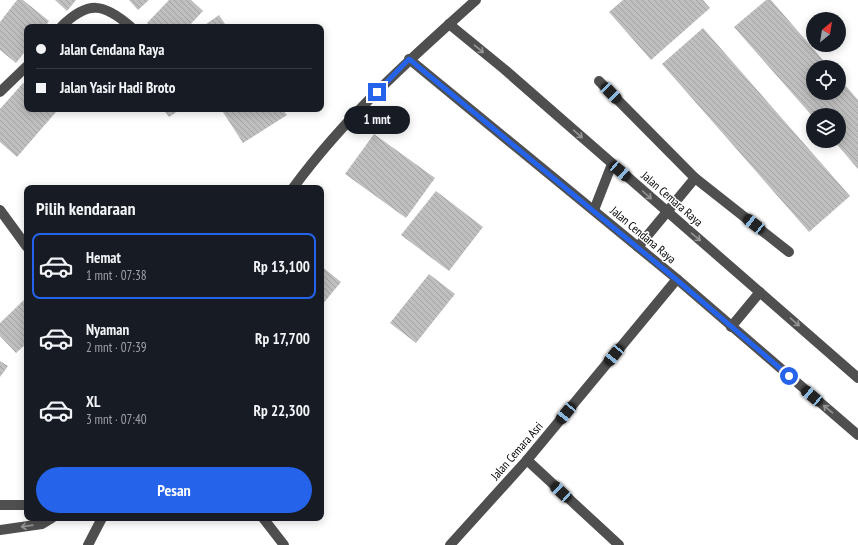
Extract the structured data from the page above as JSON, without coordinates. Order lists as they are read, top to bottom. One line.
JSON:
{"streets":{"street":["Jalan Cemara Raya","Jalan Cendana Raya","Jalan Cemara Asri"]},"crossings":[["Jalan Cendana Raya","Jalan Cemara Asri"]],"north":"top right","page":{"banner":["Jalan Cendana Raya","Jalan Yasir Hadi Broto"],"bubble":"1 mnt","heading":"Pilih kendaraan","list":[{"name":"Hemat","note":"1 mnt · 07:38","value":"Rp 13,100"},{"name":"Nyaman","note":"2 mnt · 07:39","value":"Rp 17,700"},{"name":"XL","note":"3 mnt · 07:40","value":"Rp 22,300"}],"buttons":"Pesan"}}
